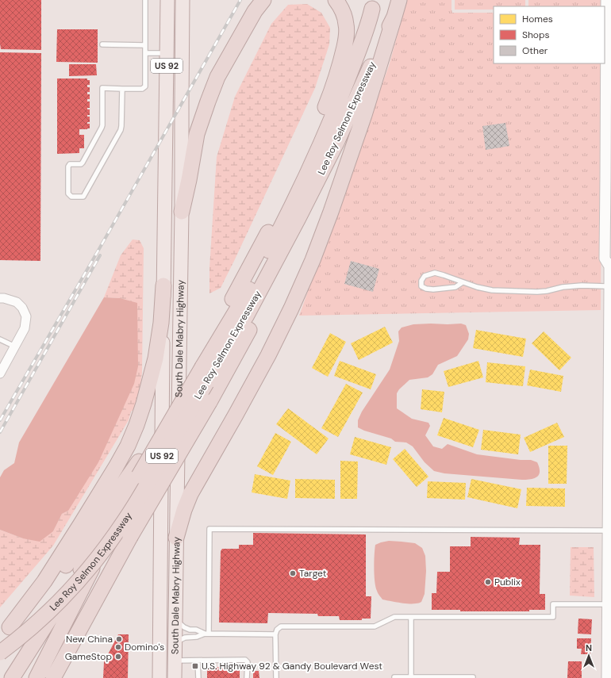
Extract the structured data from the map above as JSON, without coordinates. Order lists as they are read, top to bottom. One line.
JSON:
{"streets":{"highway":["Lee Roy Selmon Expressway"],"main road":["US 92","South Dale Mabry Highway"]},"places":{"other":["Target","Publix","New China","Domino's","GameStop"],"transit":["U.S. Highway 92 & Gandy Boulevard West"]},"legend":["Homes","Shops","Other"],"north":"top"}
